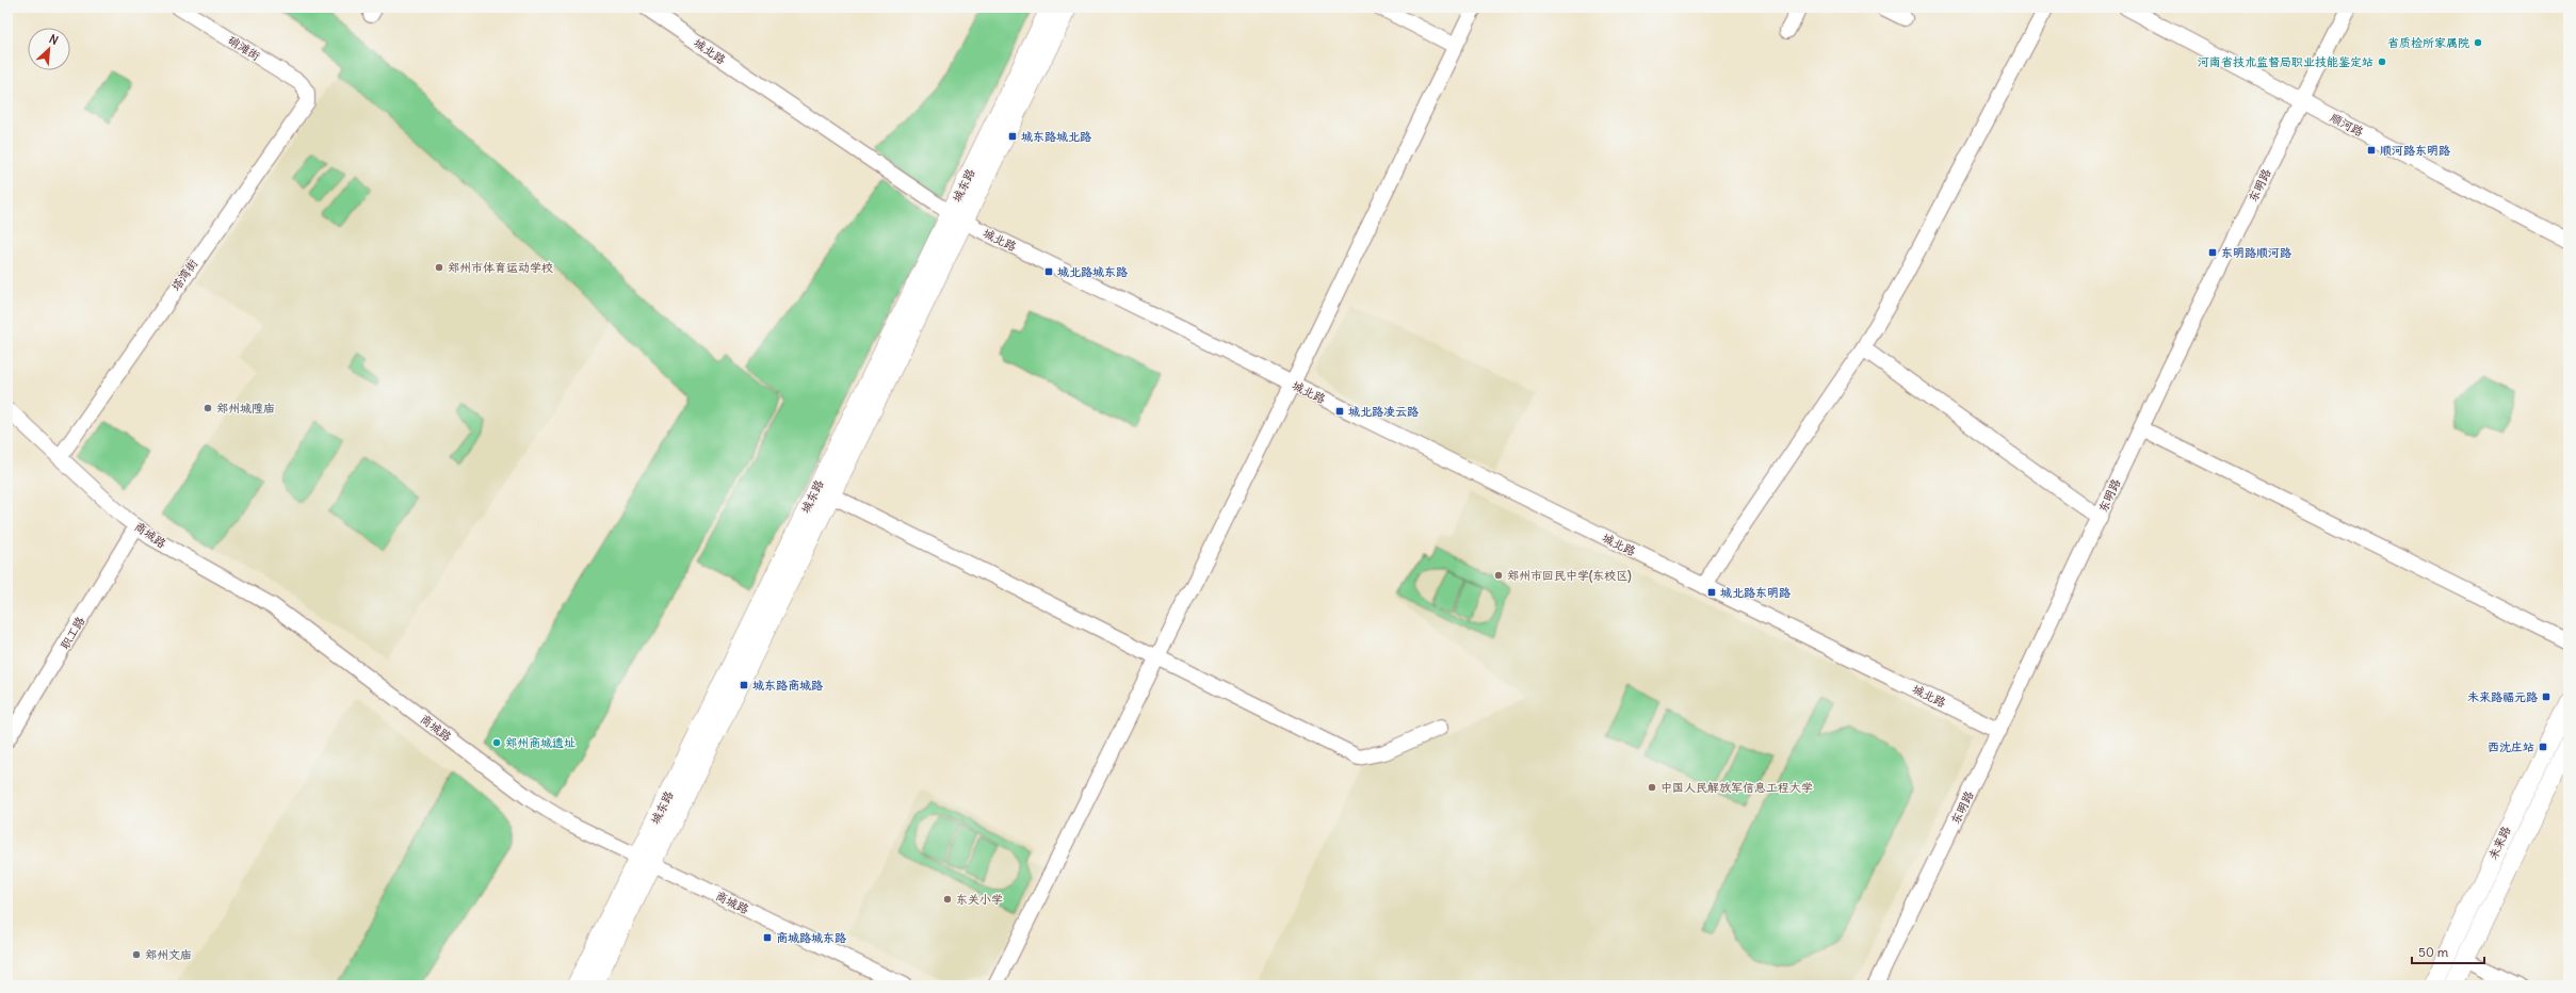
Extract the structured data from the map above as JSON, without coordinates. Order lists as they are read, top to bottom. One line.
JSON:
{"streets":{"main road":["城东路","未来路"],"street":["硝滩街","城北路","顺河路","东明路","塔湾街","商城路","职工路"]},"crossings":[["硝滩街","塔湾街"],["城北路","城东路"],["城北路","东明路"],["顺河路","东明路"],["城东路","商城路"],["塔湾街","商城路"],["商城路","职工路"]],"places":{"other":["省质检所家属院","河南省技术监督局职业技能鉴定站","郑州市体育运动学校","郑州城隍庙","郑州市回民中学(东校区)","郑州商城遗址","中国人民解放军信息工程大学","东关小学","郑州文庙"],"transit":["城东路城北路","顺河路东明路","东明路顺河路","城北路城东路","城北路凌云路","城北路东明路","城东路商城路","未来路福元路","西沈庄站","商城路城东路"]},"scale_bar":"50 m","north":"top right"}
